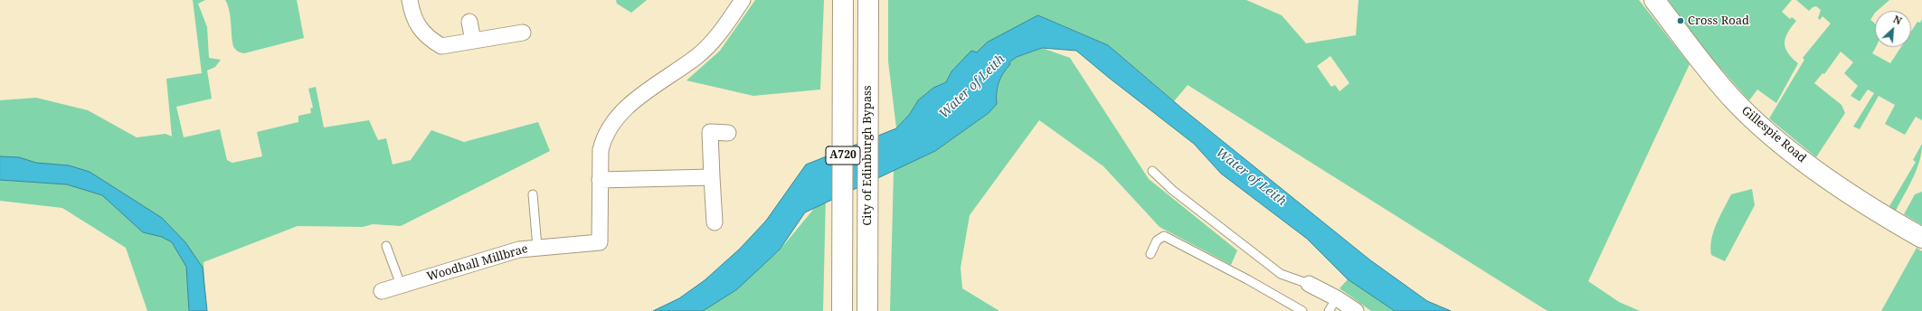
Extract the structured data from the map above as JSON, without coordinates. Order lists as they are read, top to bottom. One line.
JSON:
{"streets":{"main road":["Gillespie Road","A720","City of Edinburgh Bypass"],"street":["Woodhall Millbrae"]},"water":["Water of Leith"],"places":["Cross Road"],"north":"top right"}
